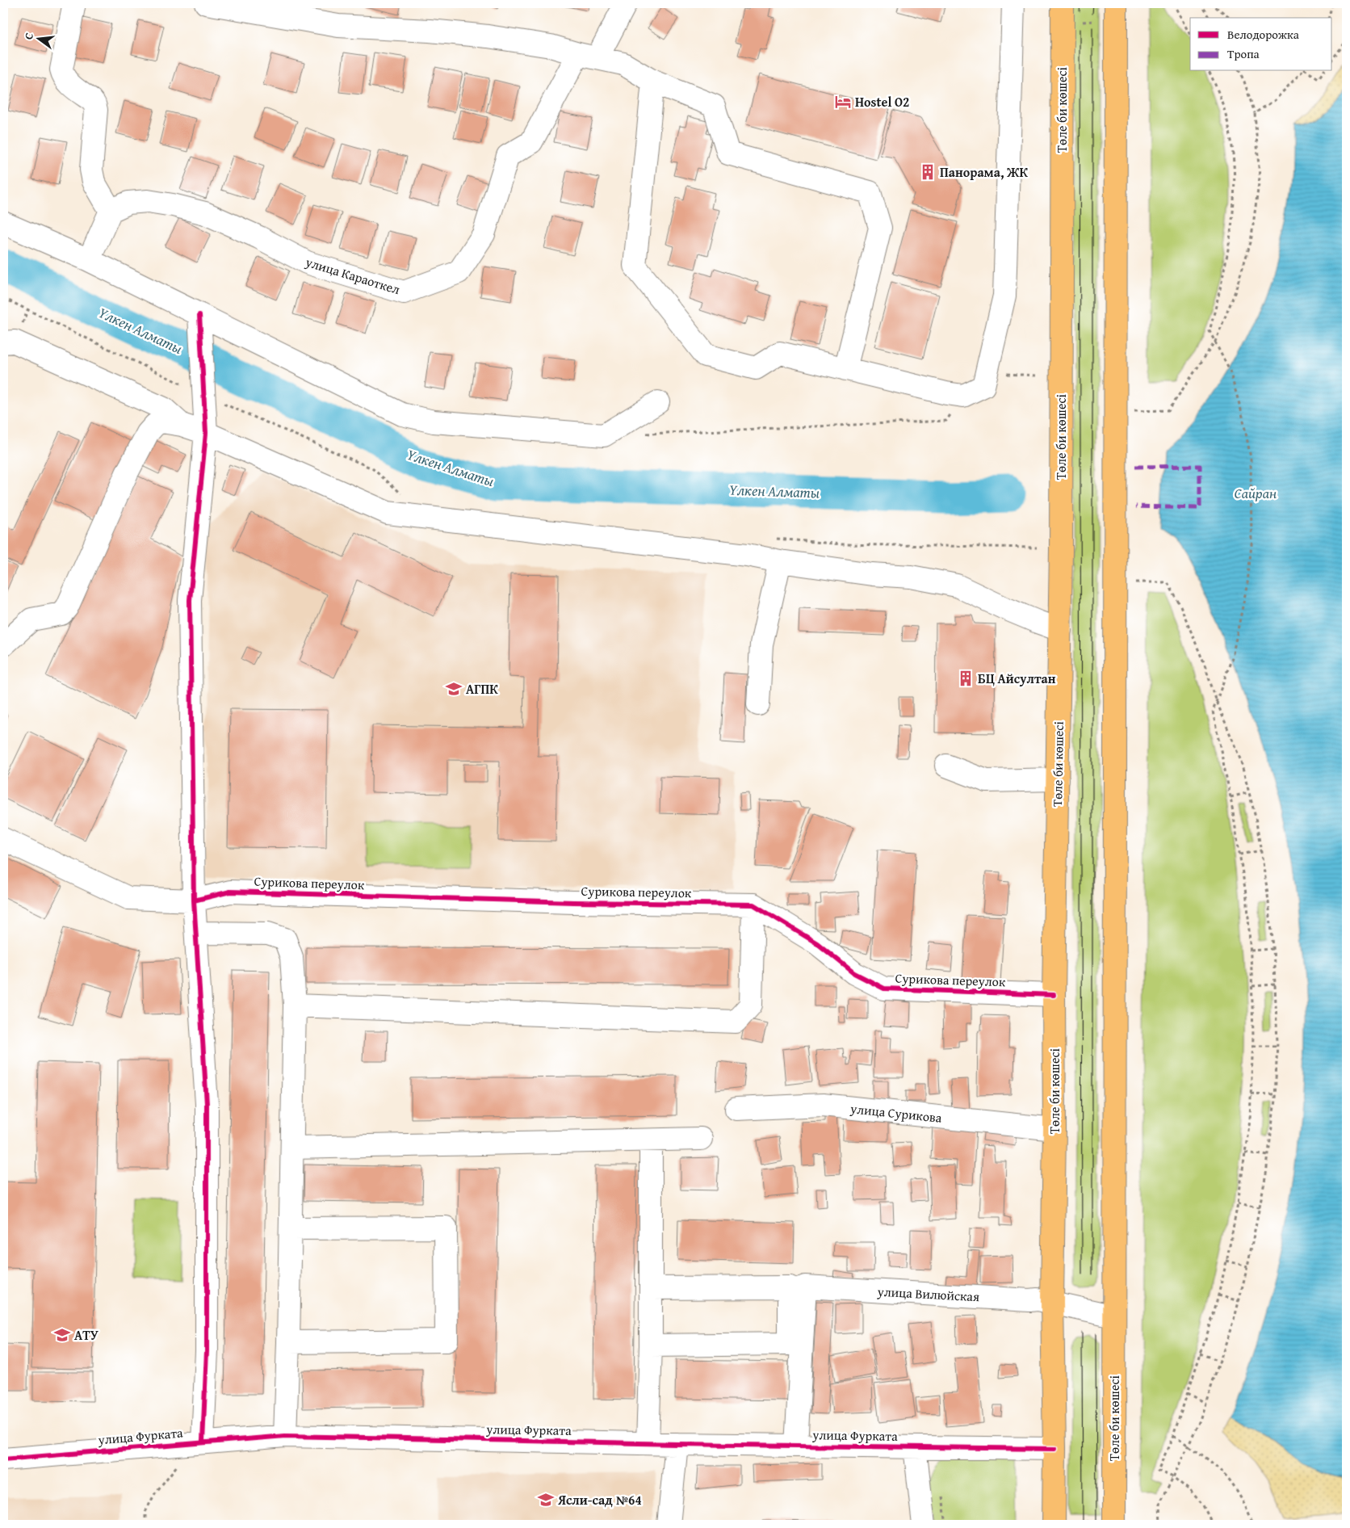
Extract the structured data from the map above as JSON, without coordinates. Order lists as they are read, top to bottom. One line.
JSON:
{"streets":{"main road":["Төле би көшесі"],"street":["улица Караоткел","Сурикова переулок","улица Сурикова","улица Вилюйская","улица Фурката"]},"crossings":[["Төле би көшесі","Сурикова переулок"],["Төле би көшесі","улица Сурикова"],["Төле би көшесі","улица Вилюйская"],["Төле би көшесі","улица Фурката"],["улица Вилюйская","улица Фурката"]],"water":["Үлкен Алматы","Сайран"],"places":{"hotel":["Hostel O2"],"building":["Панорама, ЖК","БЦ Айсултан"],"school or university":["АГПК","АТУ","Ясли-сад №64"]},"legend":["Велодорожка","Тропа"],"north":"left"}
